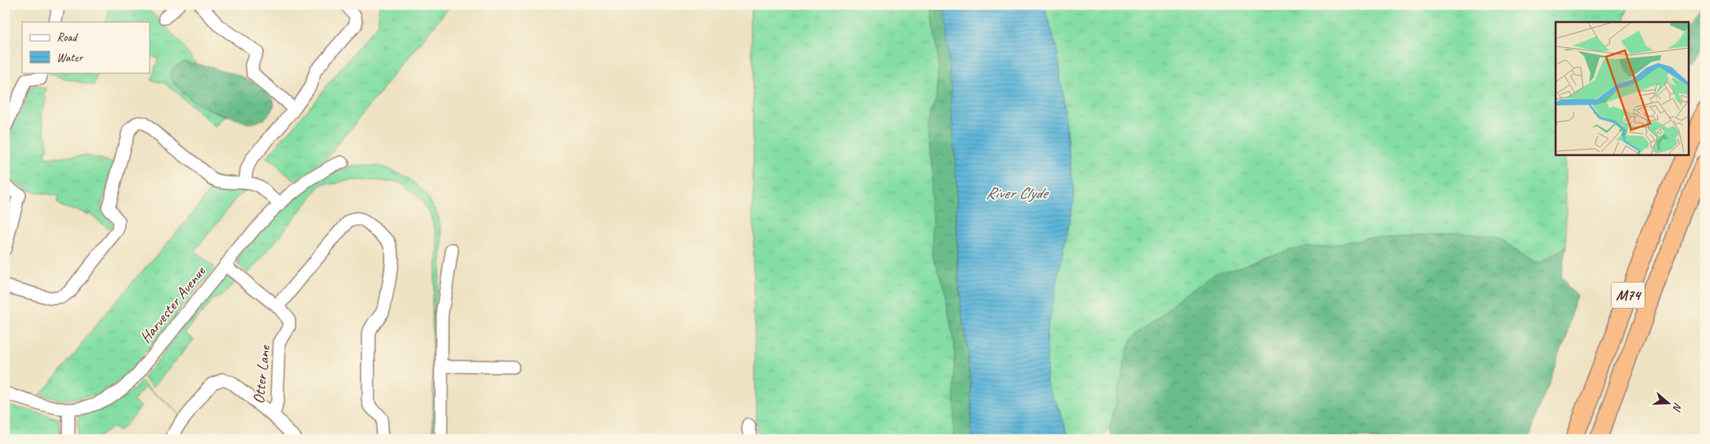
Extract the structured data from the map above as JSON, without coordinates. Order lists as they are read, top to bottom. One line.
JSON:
{"streets":{"highway":["M74"],"street":["Harvester Avenue","Otter Lane"]},"crossings":[["Harvester Avenue","Otter Lane"]],"water":["River Clyde"],"legend":["Road","Water"],"north":"right"}
